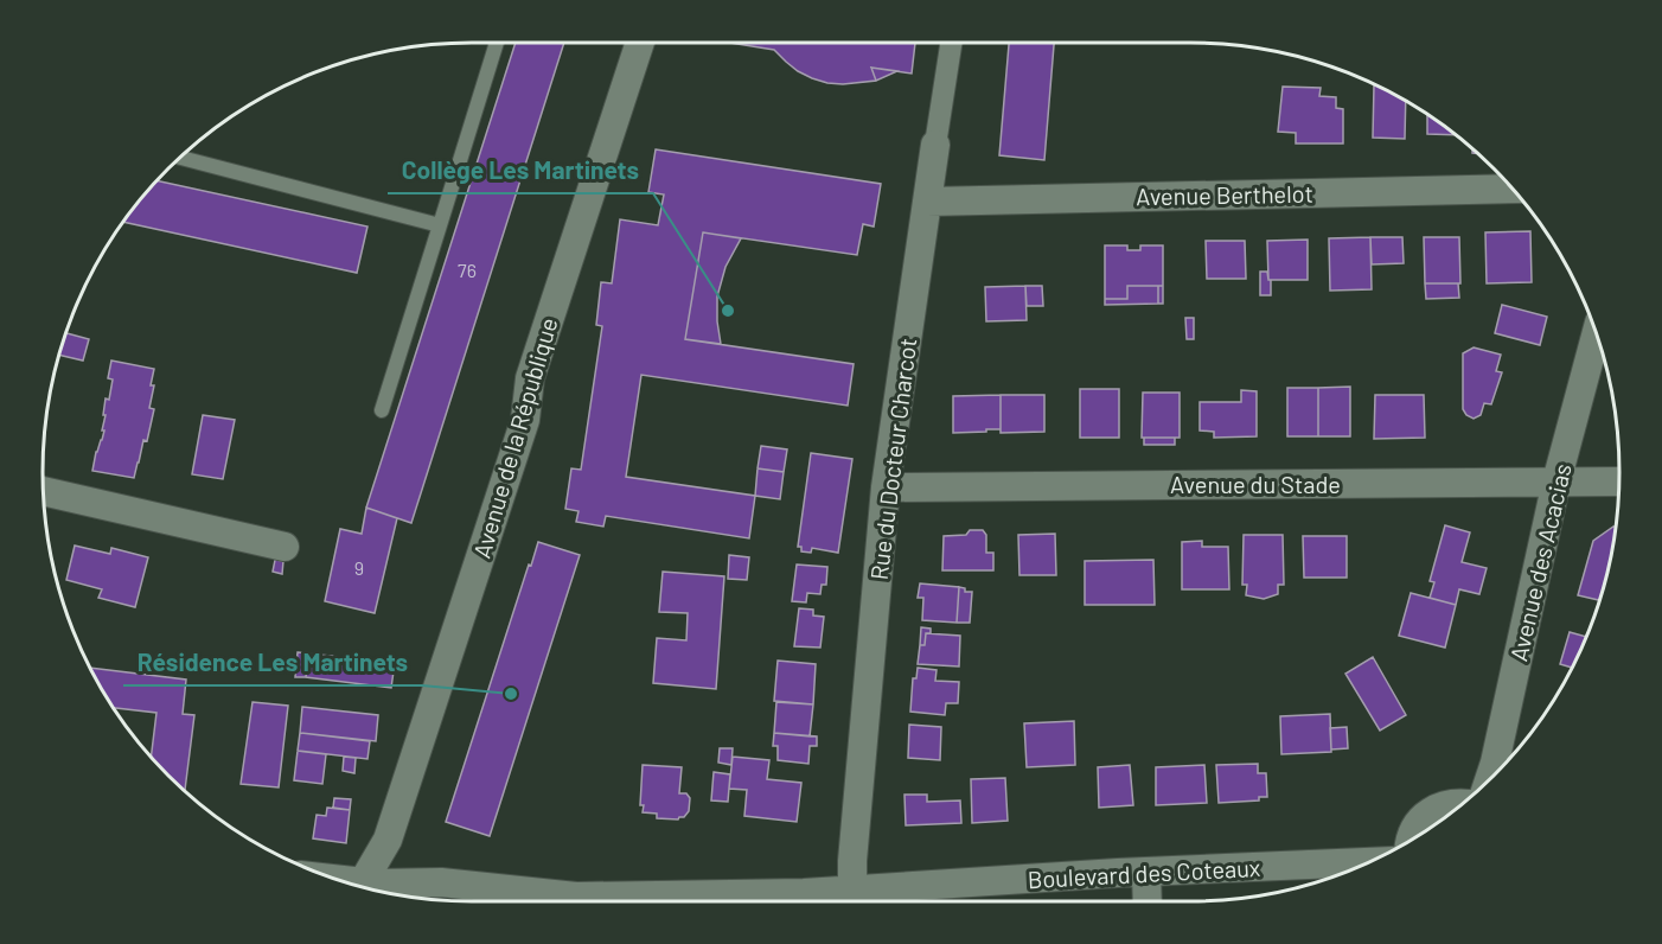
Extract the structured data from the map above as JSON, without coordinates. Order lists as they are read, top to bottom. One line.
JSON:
{"streets":{"street":["Avenue Berthelot","Avenue de la République","Rue du Docteur Charcot","Avenue du Stade","Avenue des Acacias","Boulevard des Coteaux"]},"crossings":[["Avenue Berthelot","Rue du Docteur Charcot"],["Rue du Docteur Charcot","Avenue du Stade"],["Rue du Docteur Charcot","Boulevard des Coteaux"],["Avenue du Stade","Avenue des Acacias"]],"places":["Collège Les Martinets","Résidence Les Martinets"],"house_numbers":["76","9"]}
